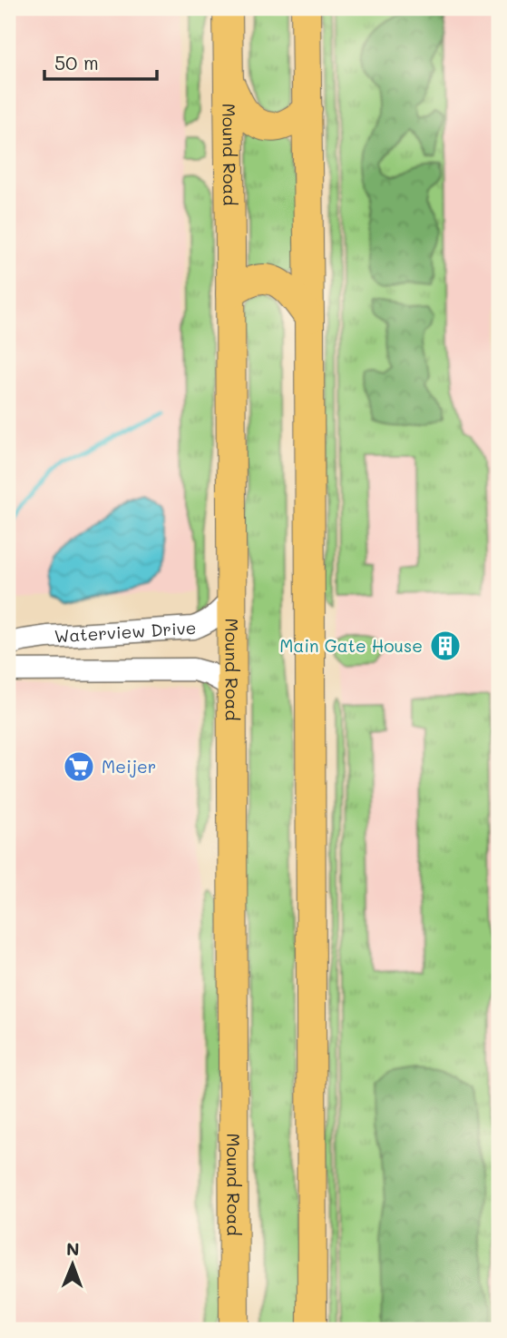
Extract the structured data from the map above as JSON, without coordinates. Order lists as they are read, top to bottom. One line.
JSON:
{"streets":{"main road":["Mound Road"],"street":["Waterview Drive"]},"crossings":[["Mound Road","Waterview Drive"]],"places":{"building":["Main Gate House"],"supermarket":["Meijer"]},"scale_bar":"50 m","north":"top"}
